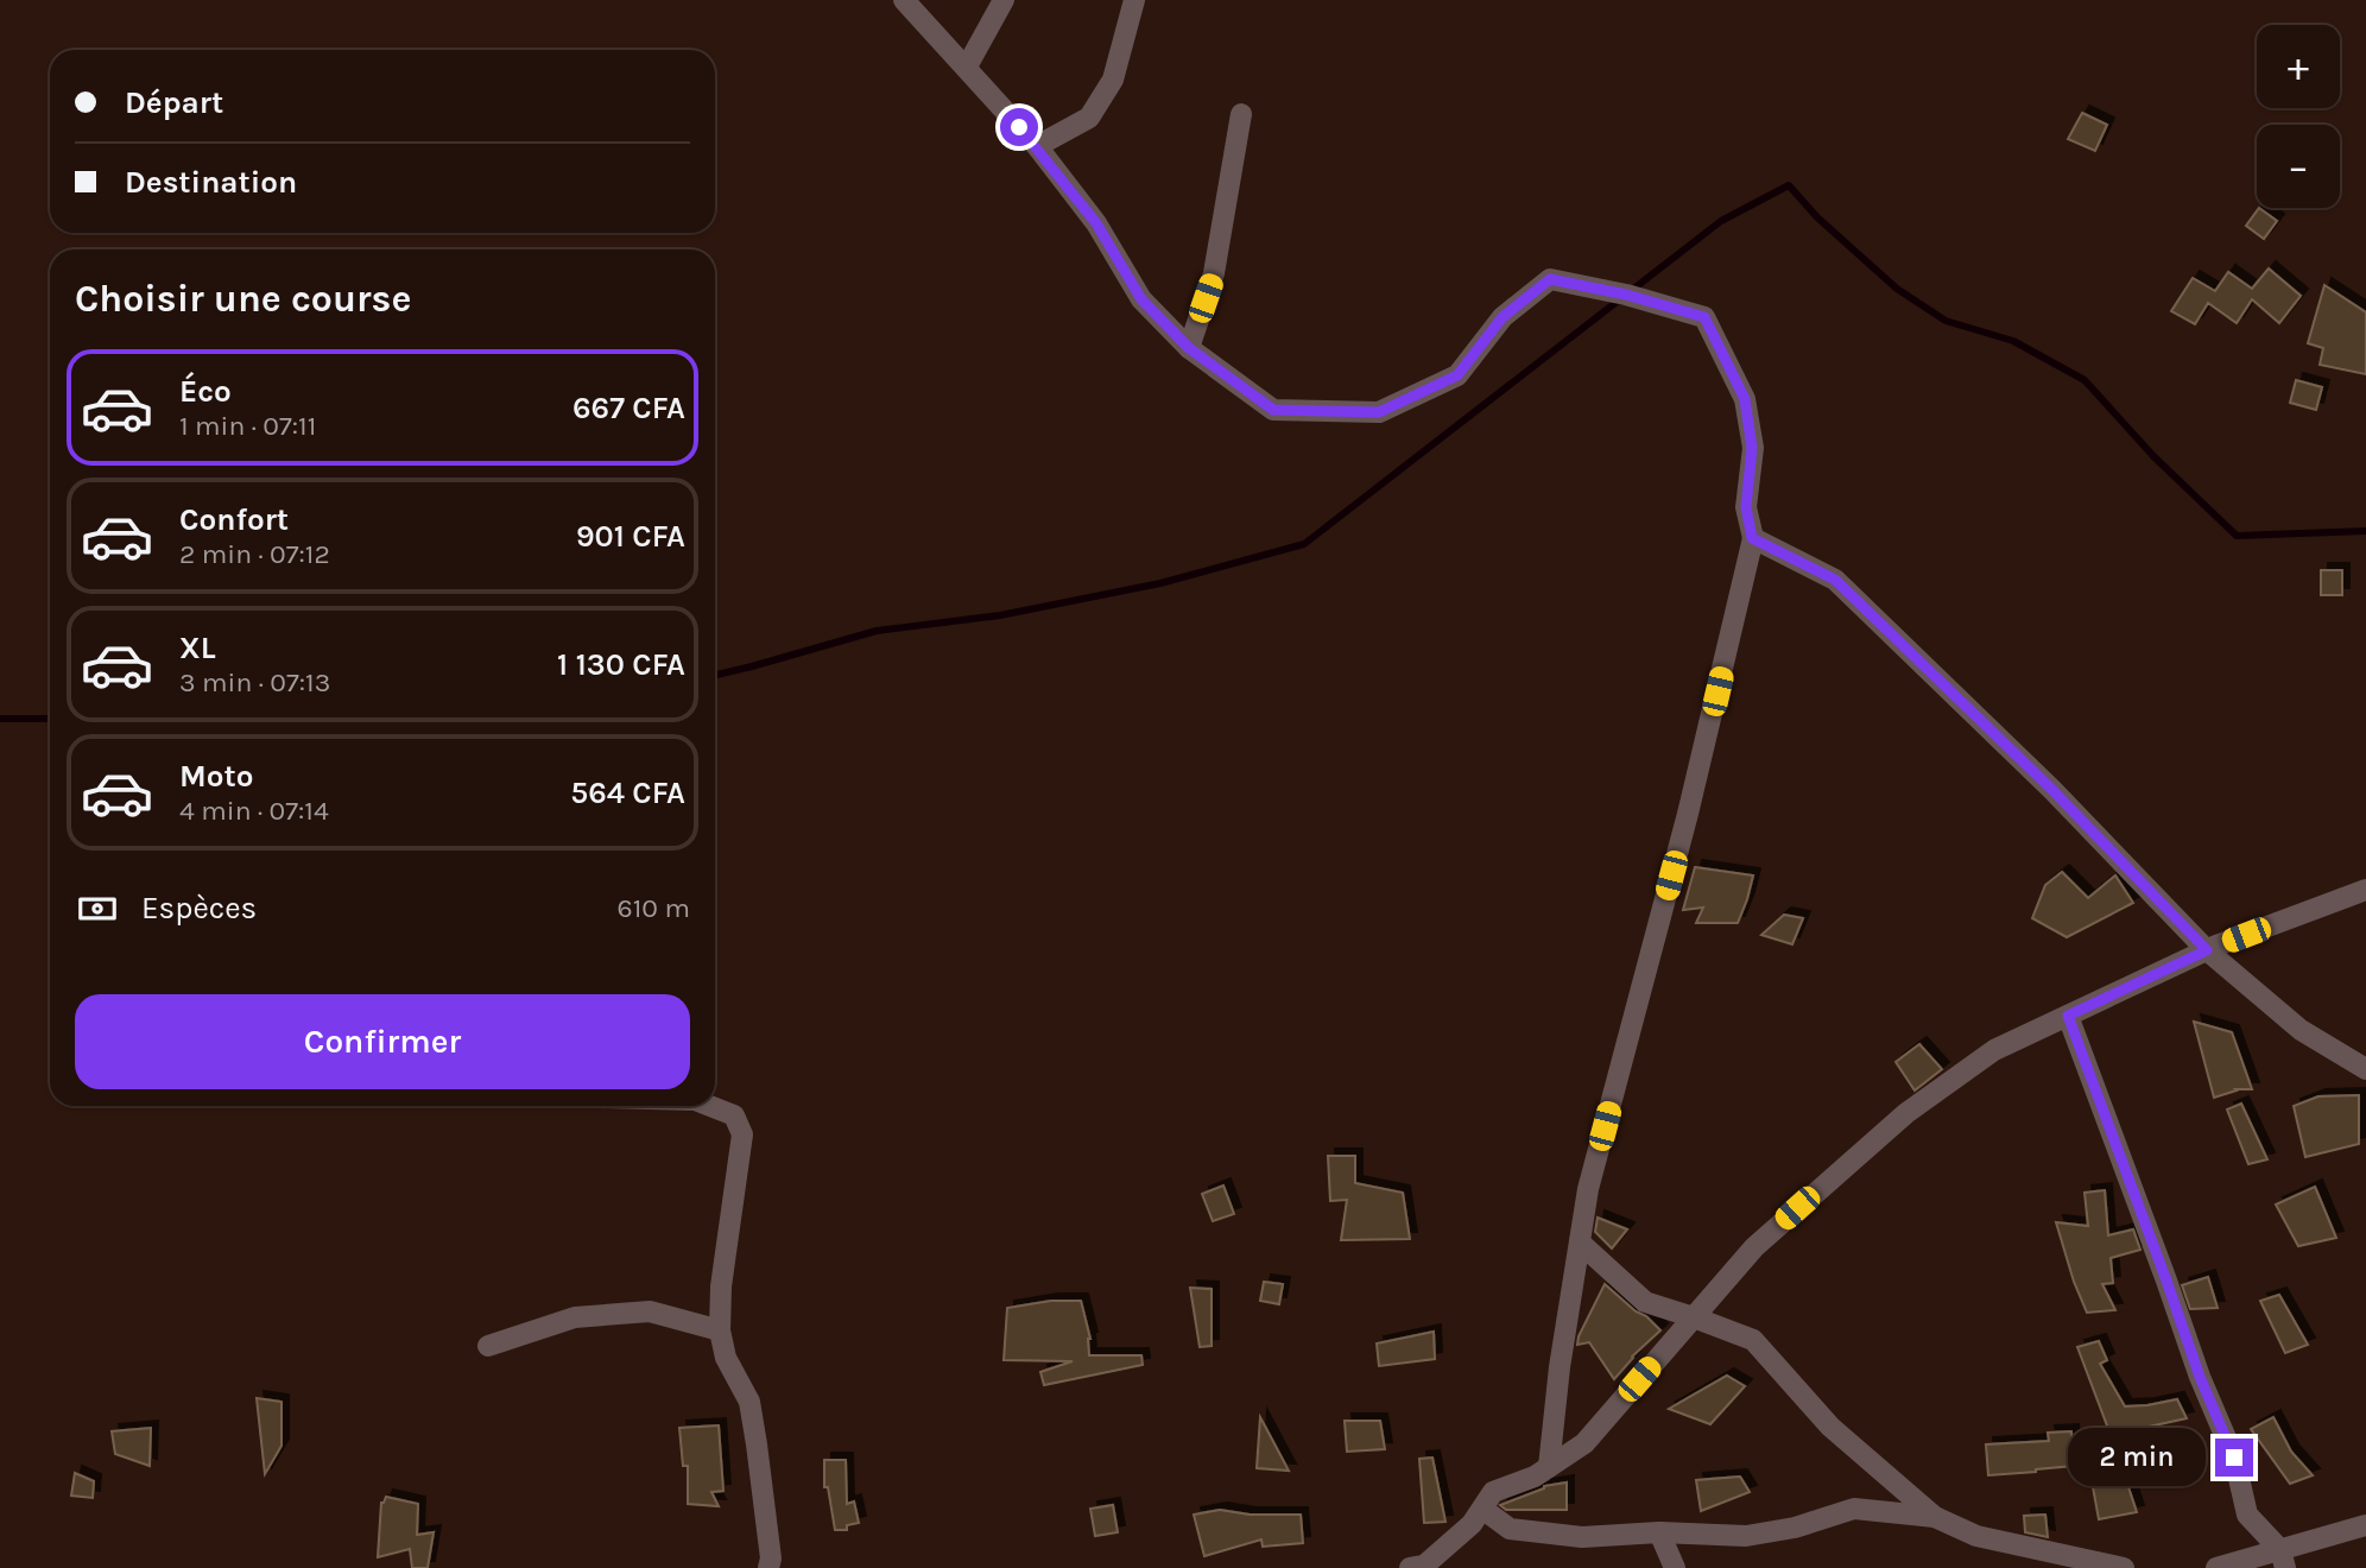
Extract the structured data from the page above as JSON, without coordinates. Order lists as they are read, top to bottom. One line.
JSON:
{"page":{"map_buttons":["+","−"],"banner":["Départ","Destination"],"heading":"Choisir une course","list":[{"name":"Éco","note":"1 min · 07:11","value":"667 CFA"},{"name":"Confort","note":"2 min · 07:12","value":"901 CFA"},{"name":"XL","note":"3 min · 07:13","value":"1 130 CFA"},{"name":"Moto","note":"4 min · 07:14","value":"564 CFA"}],"pay":["Espèces","610 m"],"buttons":"Confirmer","bubble":"2 min"}}
